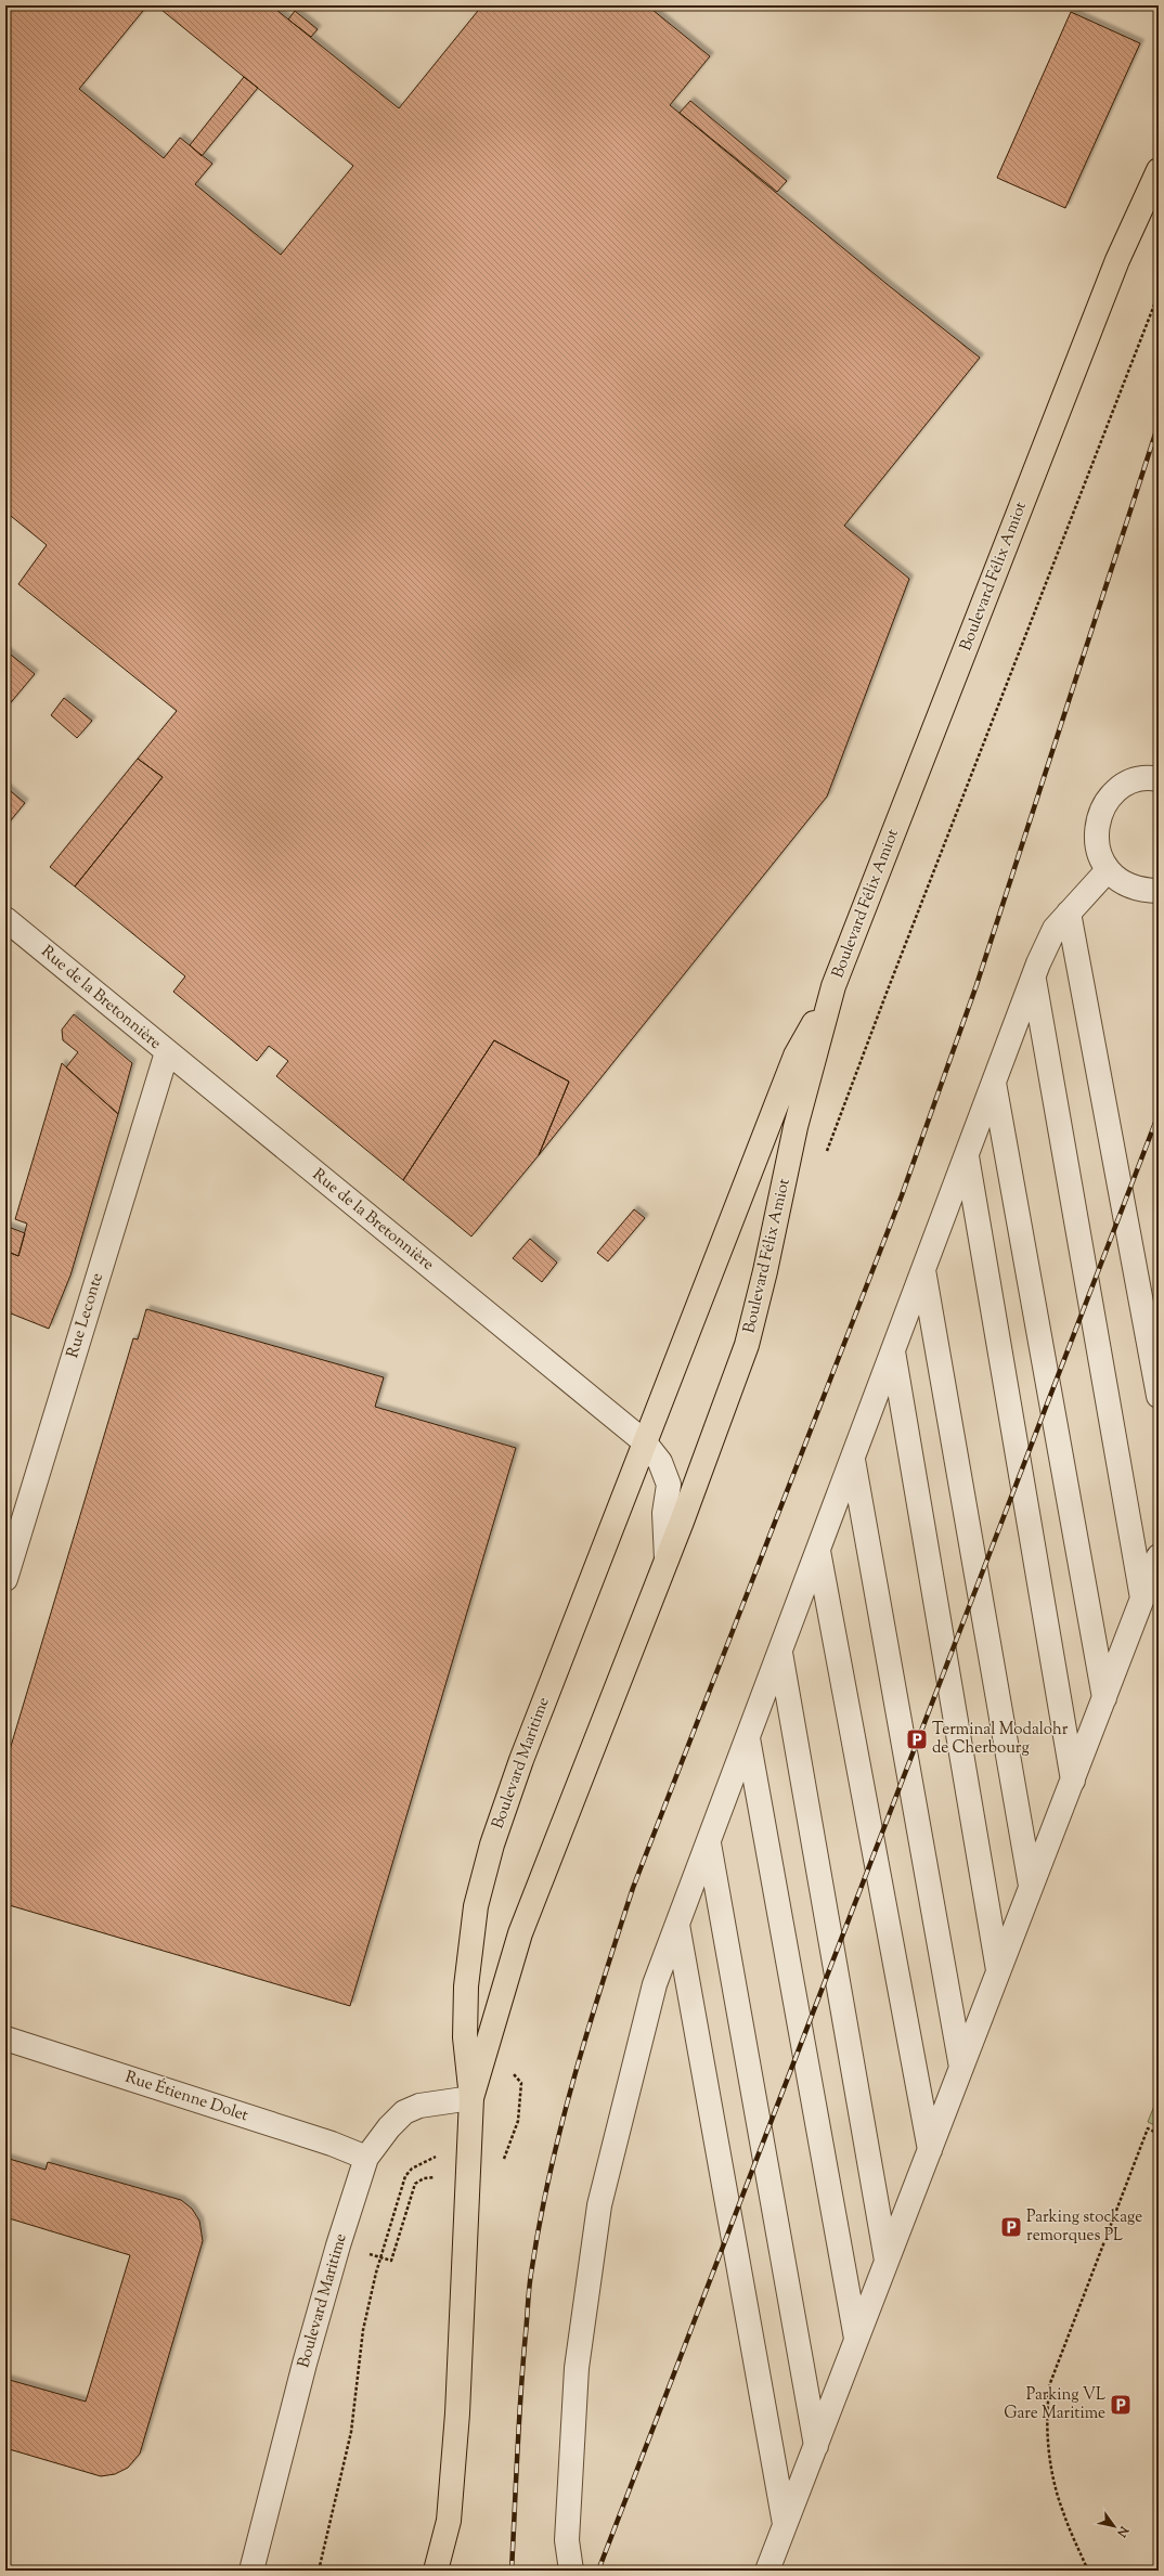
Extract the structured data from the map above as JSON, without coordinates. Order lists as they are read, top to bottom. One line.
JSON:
{"streets":{"main road":["Boulevard Félix Amiot","Boulevard Maritime"],"street":["Rue de la Bretonnière","Rue Leconte","Rue Étienne Dolet"]},"crossings":[["Boulevard Félix Amiot","Rue de la Bretonnière"],["Boulevard Félix Amiot","Boulevard Maritime"],["Rue de la Bretonnière","Rue Leconte"],["Rue de la Bretonnière","Boulevard Maritime"],["Boulevard Maritime","Rue Étienne Dolet"]],"places":{"parking":["Terminal Modalohr de Cherbourg","Parking stockage remorques PL","Parking VL Gare Maritime"]},"north":"bottom right"}
